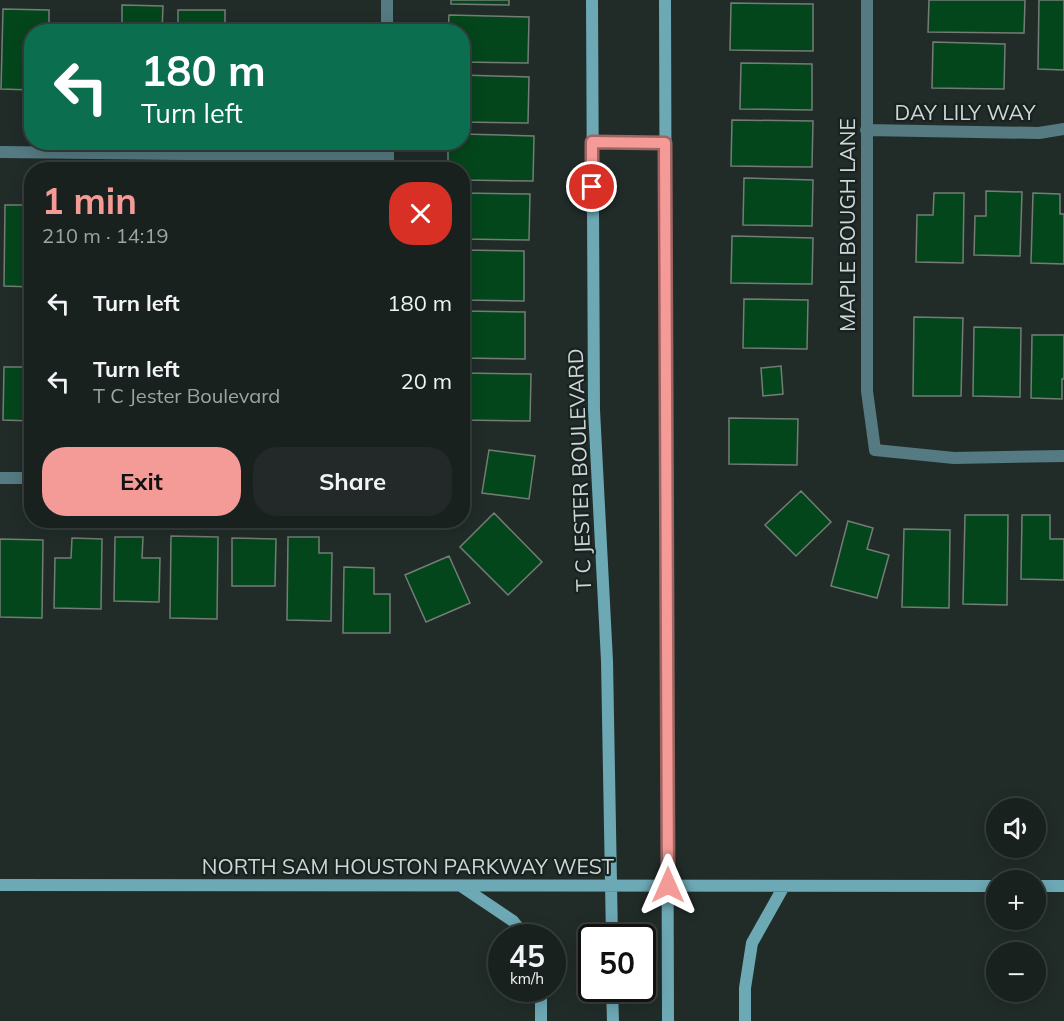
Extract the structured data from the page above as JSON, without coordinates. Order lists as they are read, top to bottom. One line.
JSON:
{"streets":{"main road":["T C JESTER BOULEVARD","NORTH SAM HOUSTON PARKWAY WEST"],"street":["DAY LILY WAY","MAPLE BOUGH LANE"]},"crossings":[["DAY LILY WAY","MAPLE BOUGH LANE"],["T C JESTER BOULEVARD","NORTH SAM HOUSTON PARKWAY WEST"]],"page":{"turn":["180 m","Turn left"],"heading":["1 min","210 m · 14:19"],"list":[{"name":"Turn left","value":"180 m"},{"name":"Turn left","note":"T C Jester Boulevard","value":"20 m"}],"buttons":["Exit","Share"],"map_buttons":["+","−"],"speed":"45 km/h","limit":"50"}}
